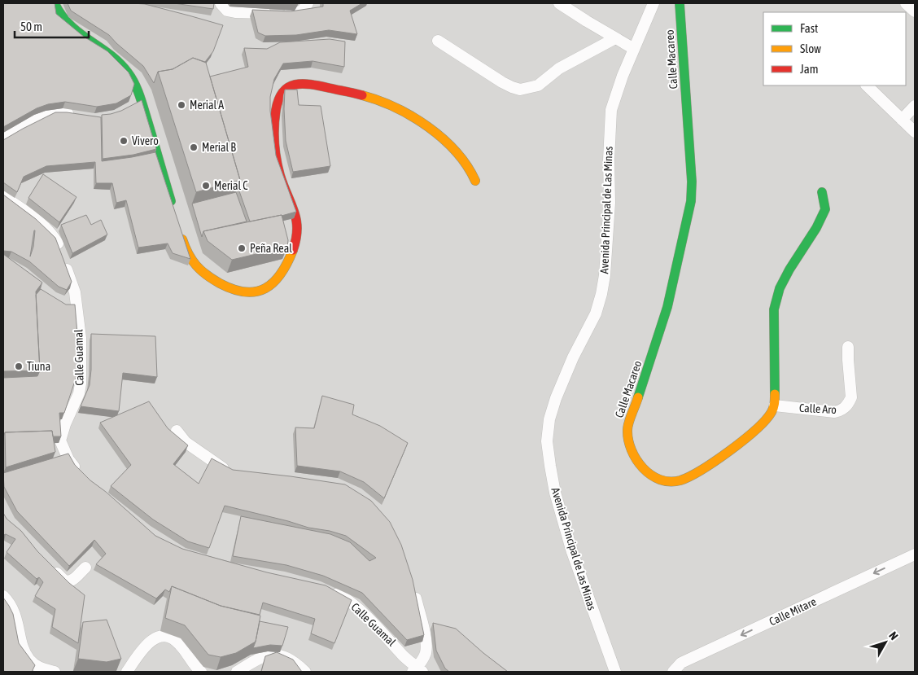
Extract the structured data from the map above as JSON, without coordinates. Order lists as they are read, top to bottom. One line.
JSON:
{"streets":{"street":["Calle Macareo","Avenida Principal de Las Minas","Calle Guamal","Calle Aro","Calle Mitare"]},"crossings":[["Calle Macareo","Calle Aro"]],"one_way":["Calle Mitare"],"places":["Merial A","Vivero","Merial B","Merial C","Peña Real","Tiuna"],"legend":["Fast","Slow","Jam"],"scale_bar":"50 m","north":"top right"}
